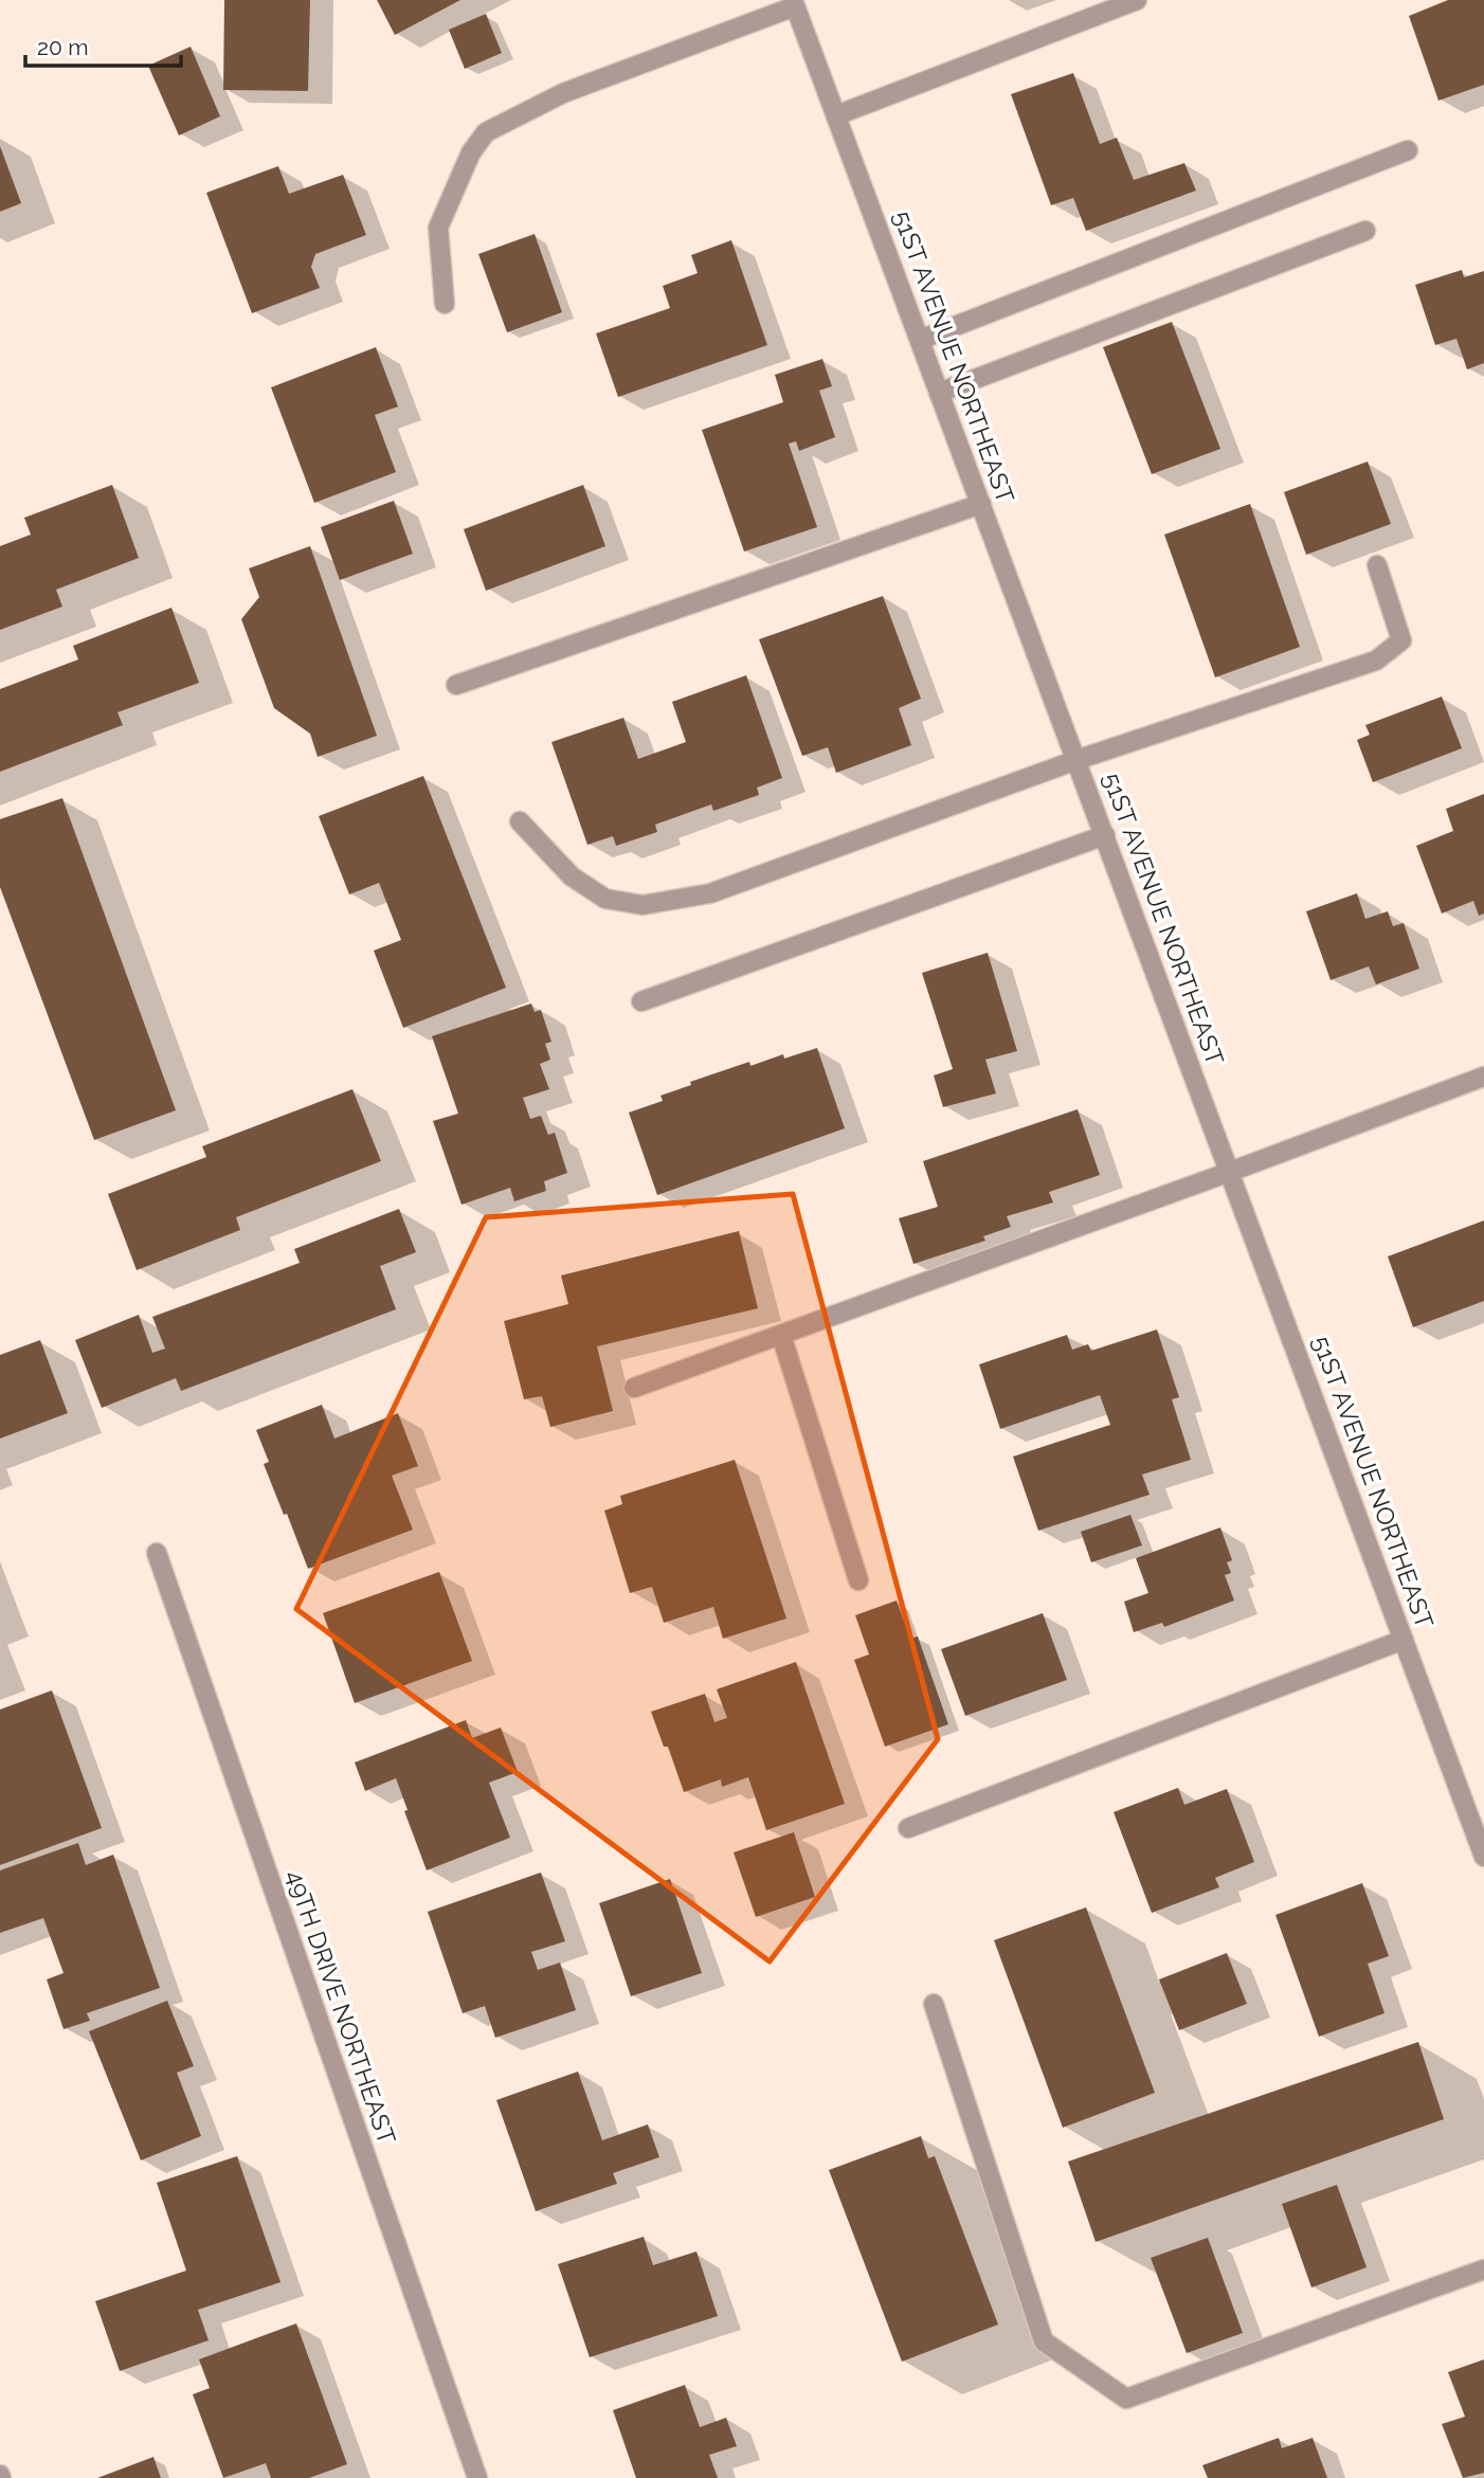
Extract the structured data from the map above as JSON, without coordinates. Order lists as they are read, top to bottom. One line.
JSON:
{"streets":{"street":["51ST AVENUE NORTHEAST","49TH DRIVE NORTHEAST"]},"scale_bar":"20 m"}
